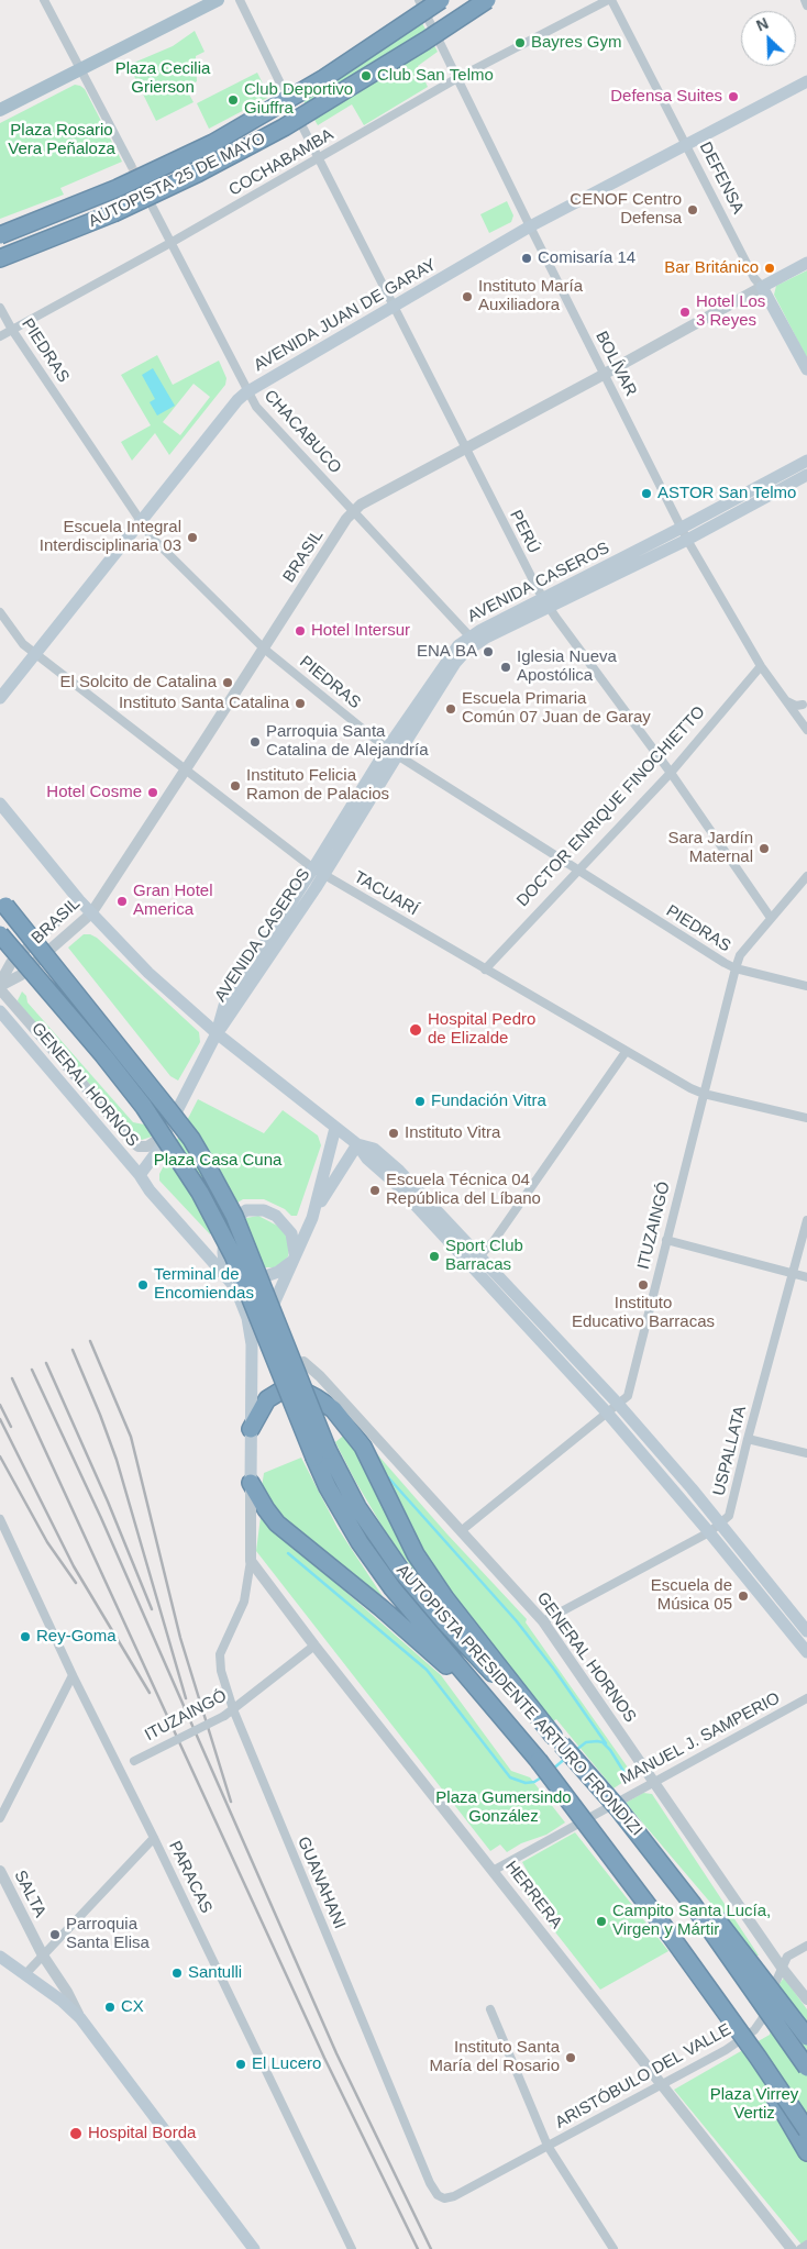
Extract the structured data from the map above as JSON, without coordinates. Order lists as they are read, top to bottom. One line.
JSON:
{"streets":{"highway":["AUTOPISTA 25 DE MAYO","AUTOPISTA PRESIDENTE ARTURO FRONDIZI"],"main road":["DEFENSA","AVENIDA JUAN DE GARAY","AVENIDA CASEROS","GENERAL HORNOS"],"street":["COCHABAMBA","PIEDRAS","BOLÍVAR","CHACABUCO","PERÚ","BRASIL","DOCTOR ENRIQUE FINOCHIETTO","TACUARÍ","ITUZAINGÓ","USPALLATA","MANUEL J. SAMPERIO","PARACAS","GUANAHANI","SALTA","HERRERA","ARISTÓBULO DEL VALLE"]},"crossings":[["COCHABAMBA","DEFENSA"],["COCHABAMBA","PIEDRAS"],["COCHABAMBA","BOLÍVAR"],["COCHABAMBA","CHACABUCO"],["COCHABAMBA","PERÚ"],["DEFENSA","AVENIDA JUAN DE GARAY"],["DEFENSA","BRASIL"],["AVENIDA JUAN DE GARAY","PIEDRAS"],["AVENIDA JUAN DE GARAY","BOLÍVAR"],["AVENIDA JUAN DE GARAY","CHACABUCO"],["AVENIDA JUAN DE GARAY","PERÚ"],["AVENIDA JUAN DE GARAY","TACUARÍ"],["PIEDRAS","BRASIL"],["PIEDRAS","AVENIDA CASEROS"],["PIEDRAS","DOCTOR ENRIQUE FINOCHIETTO"],["PIEDRAS","ITUZAINGÓ"],["BOLÍVAR","BRASIL"],["BOLÍVAR","AVENIDA CASEROS"],["BOLÍVAR","DOCTOR ENRIQUE FINOCHIETTO"],["CHACABUCO","BRASIL"],["CHACABUCO","AVENIDA CASEROS"],["PERÚ","BRASIL"],["PERÚ","AVENIDA CASEROS"],["PERÚ","DOCTOR ENRIQUE FINOCHIETTO"],["PERÚ","ITUZAINGÓ"],["BRASIL","TACUARÍ"],["BRASIL","GENERAL HORNOS"],["AVENIDA CASEROS","TACUARÍ"],["AVENIDA CASEROS","GENERAL HORNOS"],["DOCTOR ENRIQUE FINOCHIETTO","TACUARÍ"],["TACUARÍ","ITUZAINGÓ"],["GENERAL HORNOS","ITUZAINGÓ"],["GENERAL HORNOS","USPALLATA"],["GENERAL HORNOS","MANUEL J. SAMPERIO"],["GENERAL HORNOS","ARISTÓBULO DEL VALLE"],["ITUZAINGÓ","PARACAS"],["ITUZAINGÓ","GUANAHANI"],["ITUZAINGÓ","HERRERA"],["MANUEL J. SAMPERIO","HERRERA"],["GUANAHANI","HERRERA"],["GUANAHANI","ARISTÓBULO DEL VALLE"],["HERRERA","ARISTÓBULO DEL VALLE"]],"parks":["Plaza Cecilia Grierson","Plaza Rosario Vera Peñaloza","Plaza Casa Cuna","Plaza Gumersindo González","Plaza Virrey Vertiz"],"places":["Bayres Gym","Club San Telmo","Defensa Suites","Club Deportivo Giuffra","CENOF Centro Defensa","Comisaría 14","Bar Británico","Instituto María Auxiliadora","Hotel Los 3 Reyes","ASTOR San Telmo","Escuela Integral Interdisciplinaria 03","Hotel Intersur","ENA BA","Iglesia Nueva Apostólica","El Solcito de Catalina","Instituto Santa Catalina","Escuela Primaria Común 07 Juan de Garay","Parroquia Santa Catalina de Alejandría","Instituto Felicia Ramon de Palacios","Hotel Cosme","Sara Jardín Maternal","Gran Hotel America","Hospital Pedro de Elizalde","Fundación Vitra","Instituto Vitra","Escuela Técnica 04 República del Líbano","Sport Club Barracas","Terminal de Encomiendas","Instituto Educativo Barracas","Escuela de Música 05","Rey-Goma","Campito Santa Lucía, Virgen y Mártir","Parroquia Santa Elisa","Santulli","CX","Instituto Santa María del Rosario","El Lucero","Hospital Borda"],"north":"top left"}
